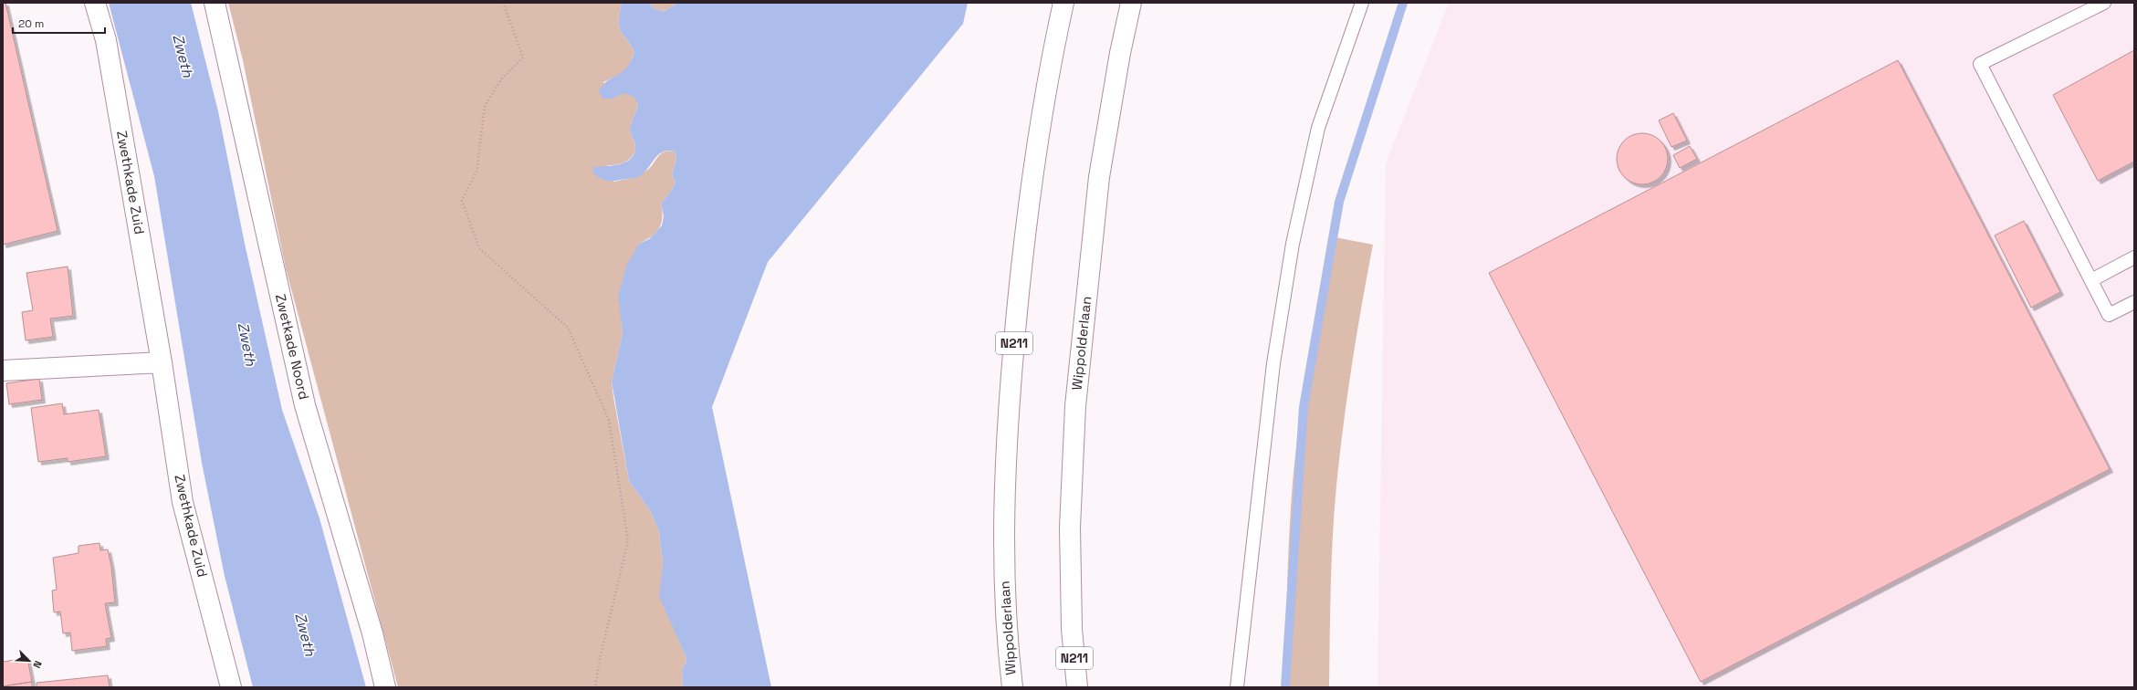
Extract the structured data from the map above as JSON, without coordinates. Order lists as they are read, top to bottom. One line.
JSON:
{"streets":{"street":["Zwethkade Zuid","N211","Wippolderlaan","Zwetkade Noord"]},"water":["Zweth"],"scale_bar":"20 m","north":"bottom right"}
